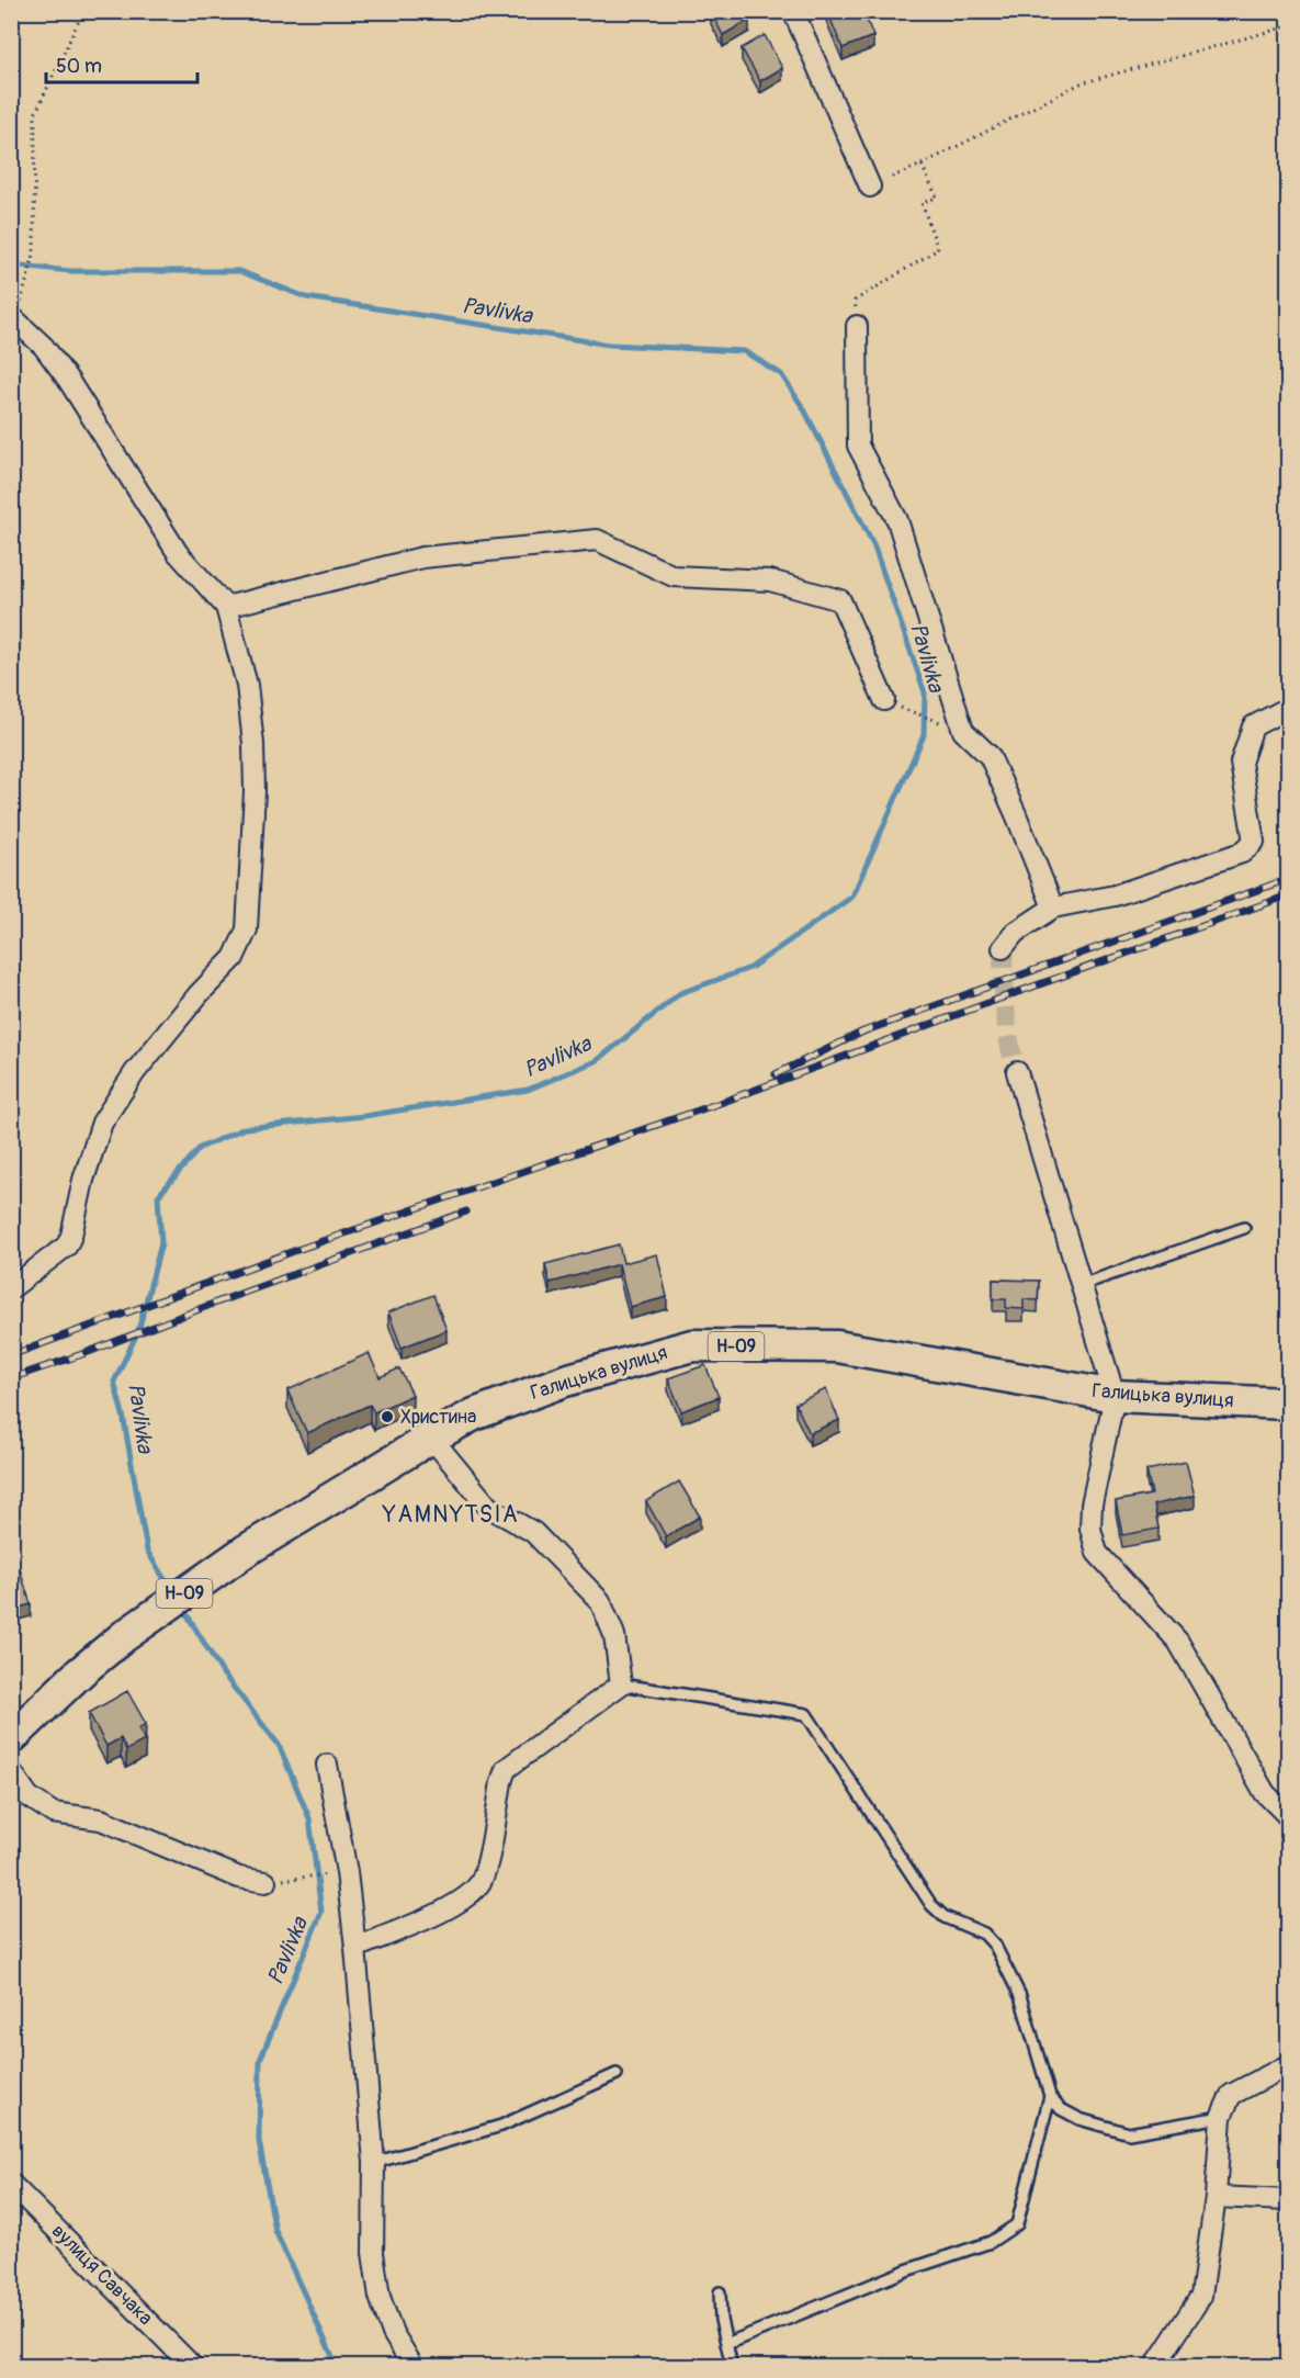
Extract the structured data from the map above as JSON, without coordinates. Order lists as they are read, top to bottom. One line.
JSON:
{"streets":{"main road":["Н-09","Галицька вулиця"],"street":["вулиця Савчака"]},"districts":["YAMNYTSIA"],"water":["Pavlivka"],"places":["Христина"],"scale_bar":"50 m"}
